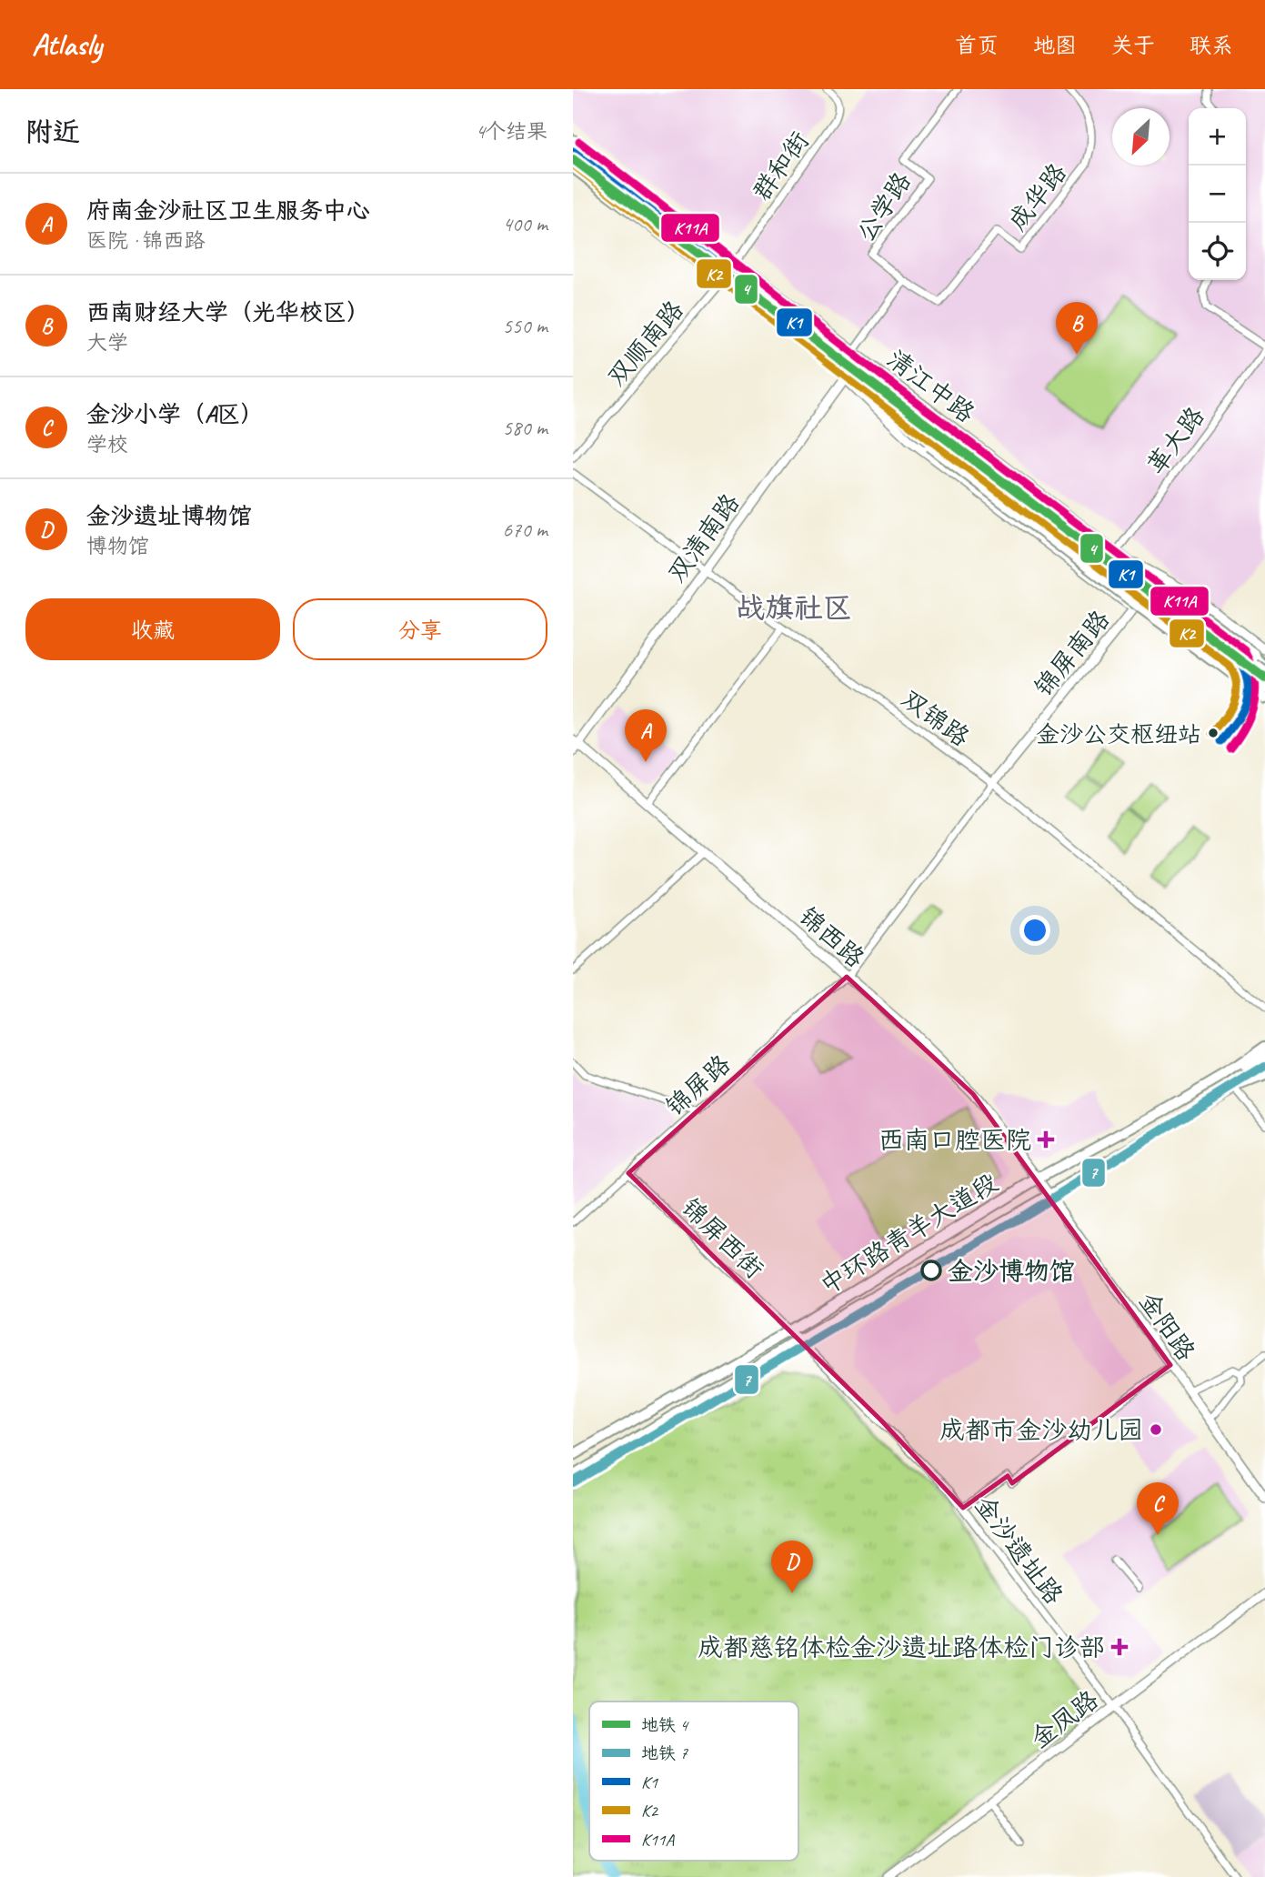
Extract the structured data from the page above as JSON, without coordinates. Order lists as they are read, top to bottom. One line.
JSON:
{"streets":{"main road":["清江中路","中环路青羊大道段"],"street":["群和街","成华路","公学路","双顺南路","革大路","双清南路","锦屏南路","双锦路","锦西路","锦屏路","锦屏西街","金阳路","金沙遗址路","金凤路"]},"crossings":[["群和街","清江中路"],["成华路","公学路"],["双顺南路","清江中路"],["清江中路","革大路"],["清江中路","双清南路"],["清江中路","锦屏南路"],["双清南路","双锦路"],["双清南路","锦西路"],["锦屏南路","双锦路"],["锦屏南路","锦屏路"],["双锦路","锦屏路"],["锦西路","锦屏路"],["锦西路","中环路青羊大道段"],["锦西路","金阳路"],["锦屏路","锦屏西街"],["中环路青羊大道段","锦屏西街"],["中环路青羊大道段","金阳路"],["中环路青羊大道段","金沙遗址路"],["锦屏西街","金沙遗址路"],["金沙遗址路","金凤路"]],"districts":["战旗社区"],"places":{"other":["金沙公交枢纽站","金沙博物馆","成都市金沙幼儿园"],"health":["西南口腔医院","成都慈铭体检金沙遗址路体检门诊部"]},"lines":["transit line K11A","transit line K1","metro line 4","transit line K2","metro line 7"],"legend":["地铁 4","地铁 7","K1","K2","K11A"],"north":"bottom left","page":{"header":"Atlasly","nav":["首页","地图","关于","联系"],"heading":["附近","4个结果"],"map_buttons":["+","−"],"list":[{"mark":"A","name":"府南金沙社区卫生服务中心","note":"医院 · 锦西路","value":"400 m"},{"mark":"B","name":"西南财经大学（光华校区）","note":"大学","value":"550 m"},{"mark":"C","name":"金沙小学（A区）","note":"学校","value":"580 m"},{"mark":"D","name":"金沙遗址博物馆","note":"博物馆","value":"670 m"}],"pins":["B","A","C","D"],"buttons":["收藏","分享"]}}
